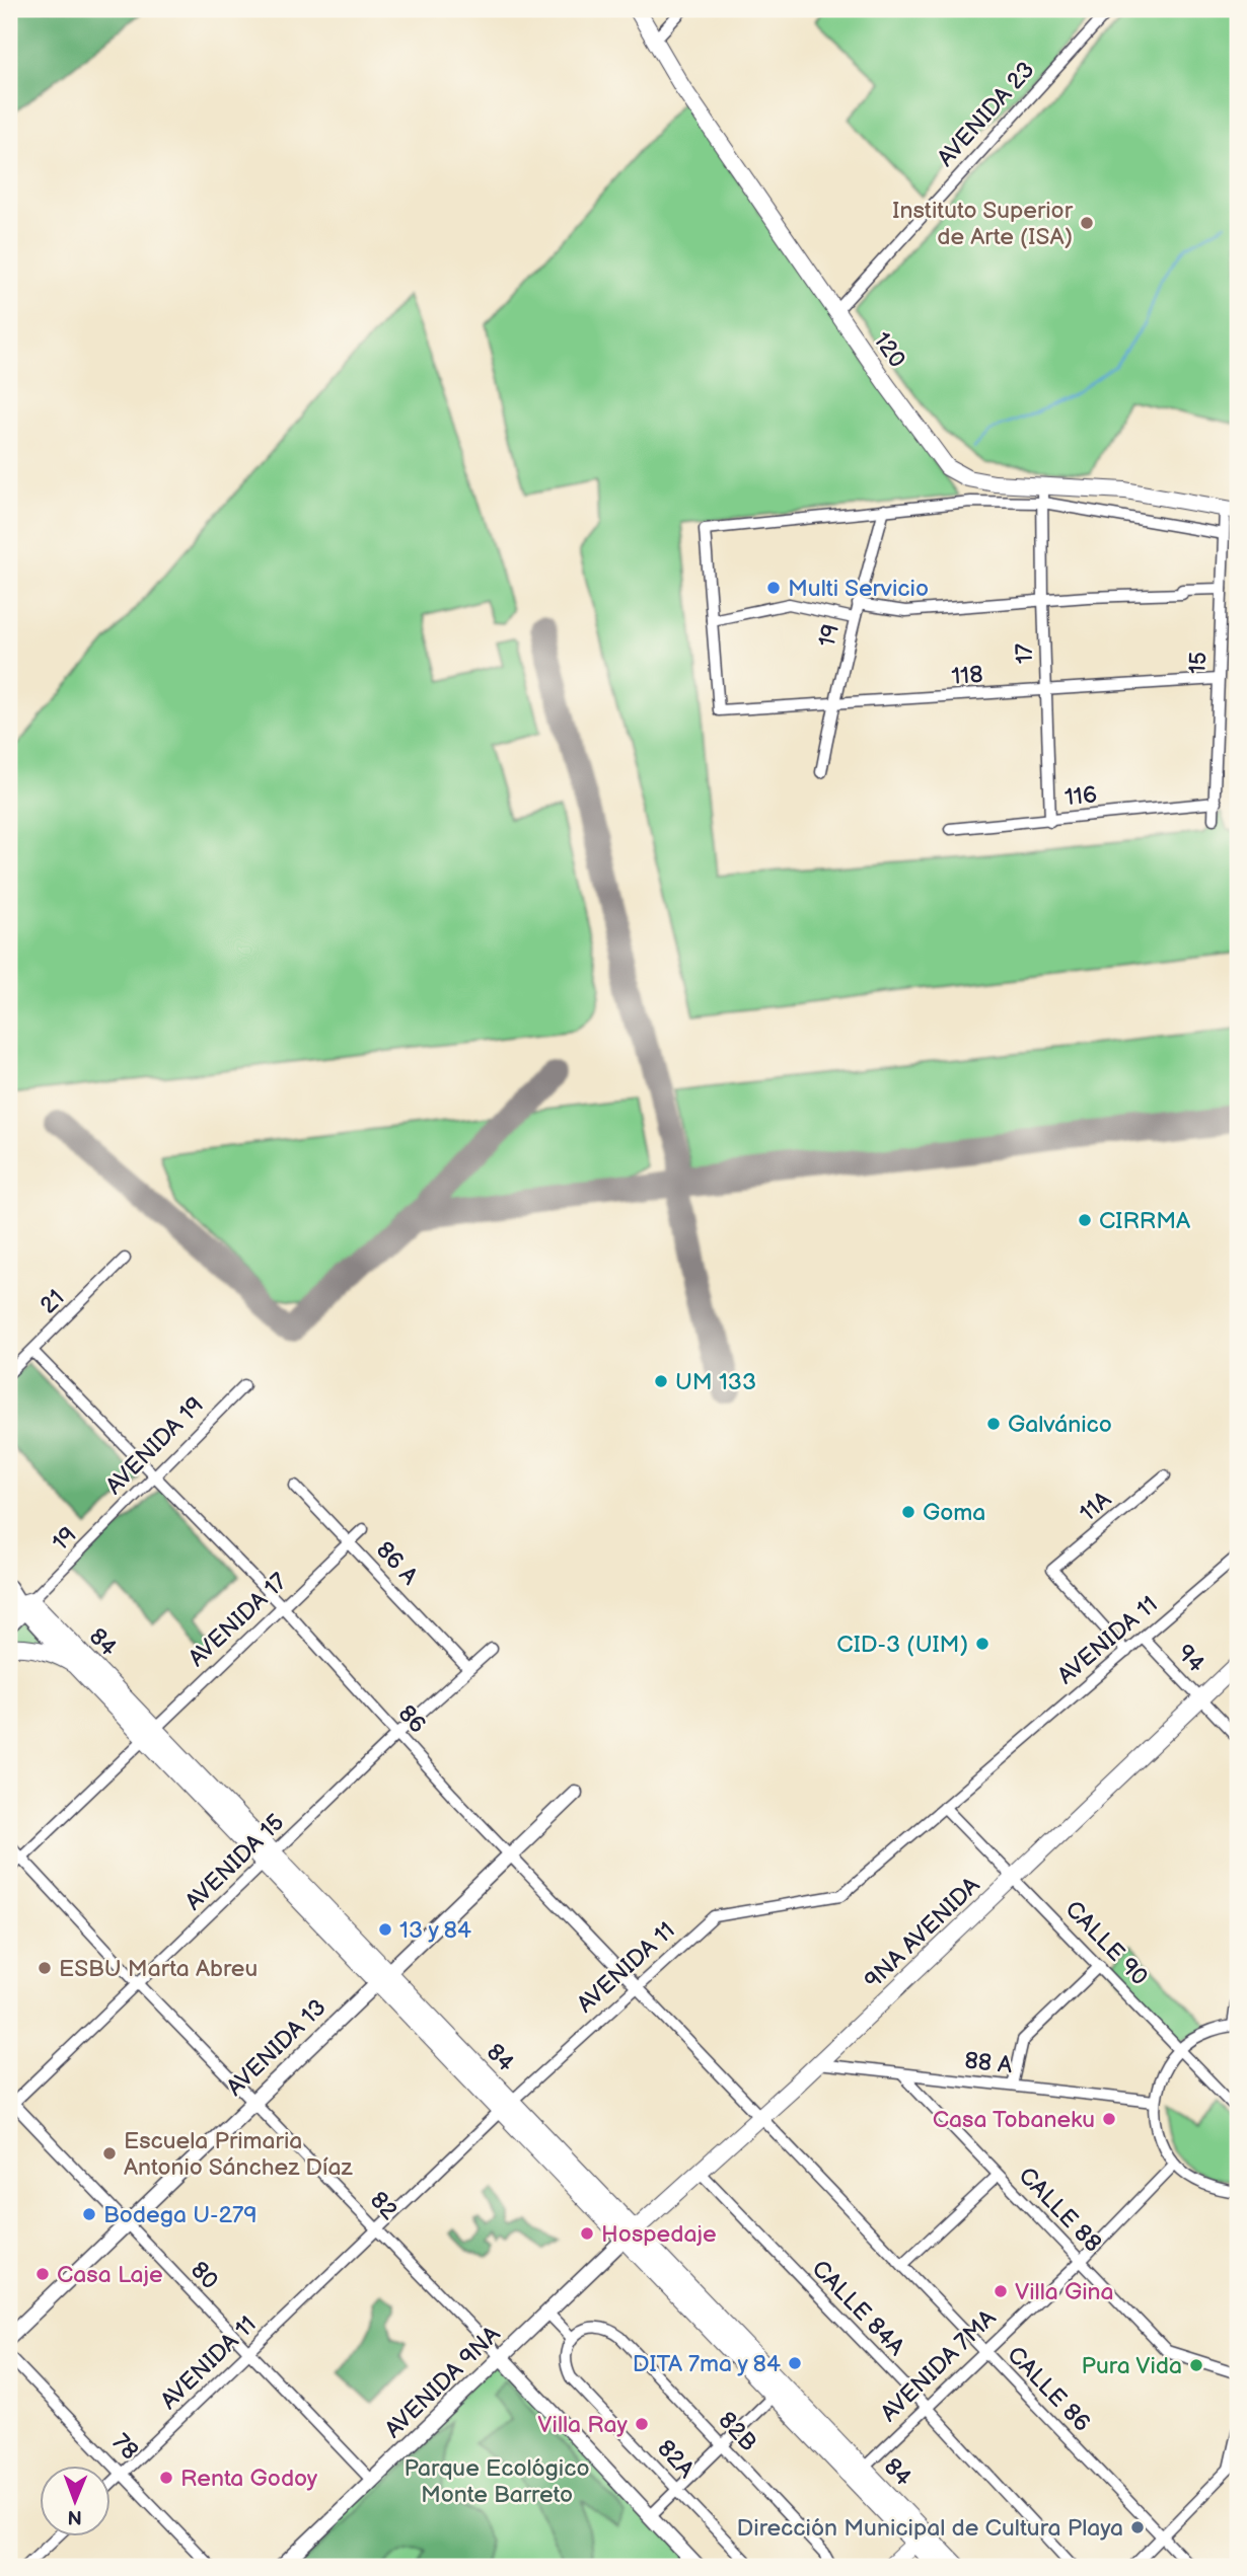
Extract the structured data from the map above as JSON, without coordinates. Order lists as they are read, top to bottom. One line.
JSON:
{"streets":{"main road":["120","84","9NA AVENIDA"],"street":["AVENIDA 23","19","17","15","118","116","21","AVENIDA 19","11A","86 A","AVENIDA 17","AVENIDA 11","94","86","AVENIDA 15","CALLE 90","AVENIDA 13","88 A","82","CALLE 88","80","CALLE 84A","AVENIDA 7MA","AVENIDA 9NA","CALLE 86","82B","78","82A"]},"crossings":[["AVENIDA 23","120"],["120","17"],["120","15"],["19","118"],["19","AVENIDA 19"],["19","84"],["17","118"],["17","116"],["15","118"],["15","116"],["21","86"],["AVENIDA 19","86"],["11A","AVENIDA 11"],["86 A","AVENIDA 17"],["86 A","AVENIDA 15"],["AVENIDA 17","84"],["AVENIDA 17","86"],["AVENIDA 17","82"],["AVENIDA 11","84"],["AVENIDA 11","94"],["AVENIDA 11","86"],["AVENIDA 11","CALLE 90"],["AVENIDA 11","82"],["AVENIDA 11","80"],["AVENIDA 11","78"],["84","AVENIDA 15"],["84","9NA AVENIDA"],["84","AVENIDA 13"],["84","AVENIDA 7MA"],["84","AVENIDA 9NA"],["94","9NA AVENIDA"],["86","AVENIDA 15"],["86","9NA AVENIDA"],["86","AVENIDA 13"],["86","CALLE 86"],["AVENIDA 15","82"],["AVENIDA 15","80"],["9NA AVENIDA","CALLE 90"],["9NA AVENIDA","88 A"],["9NA AVENIDA","CALLE 84A"],["9NA AVENIDA","AVENIDA 9NA"],["9NA AVENIDA","CALLE 86"],["AVENIDA 13","82"],["AVENIDA 13","80"],["88 A","CALLE 88"],["82","AVENIDA 9NA"],["CALLE 88","AVENIDA 7MA"],["80","AVENIDA 9NA"],["CALLE 84A","AVENIDA 7MA"],["AVENIDA 7MA","CALLE 86"],["82B","82A"]],"parks":["Parque Ecológico Monte Barreto"],"places":["Instituto Superior de Arte (ISA)","Multi Servicio","CIRRMA","UM 133","Galvánico","Goma","CID-3 (UIM)","13 y 84","ESBU Marta Abreu","Casa Tobaneku","Escuela Primaria Antonio Sánchez Díaz","Bodega U-279","Hospedaje","Casa Laje","Villa Gina","DITA 7ma y 84","Pura Vida","Villa Ray","Renta Godoy","Dirección Municipal de Cultura Playa"],"north":"bottom"}
